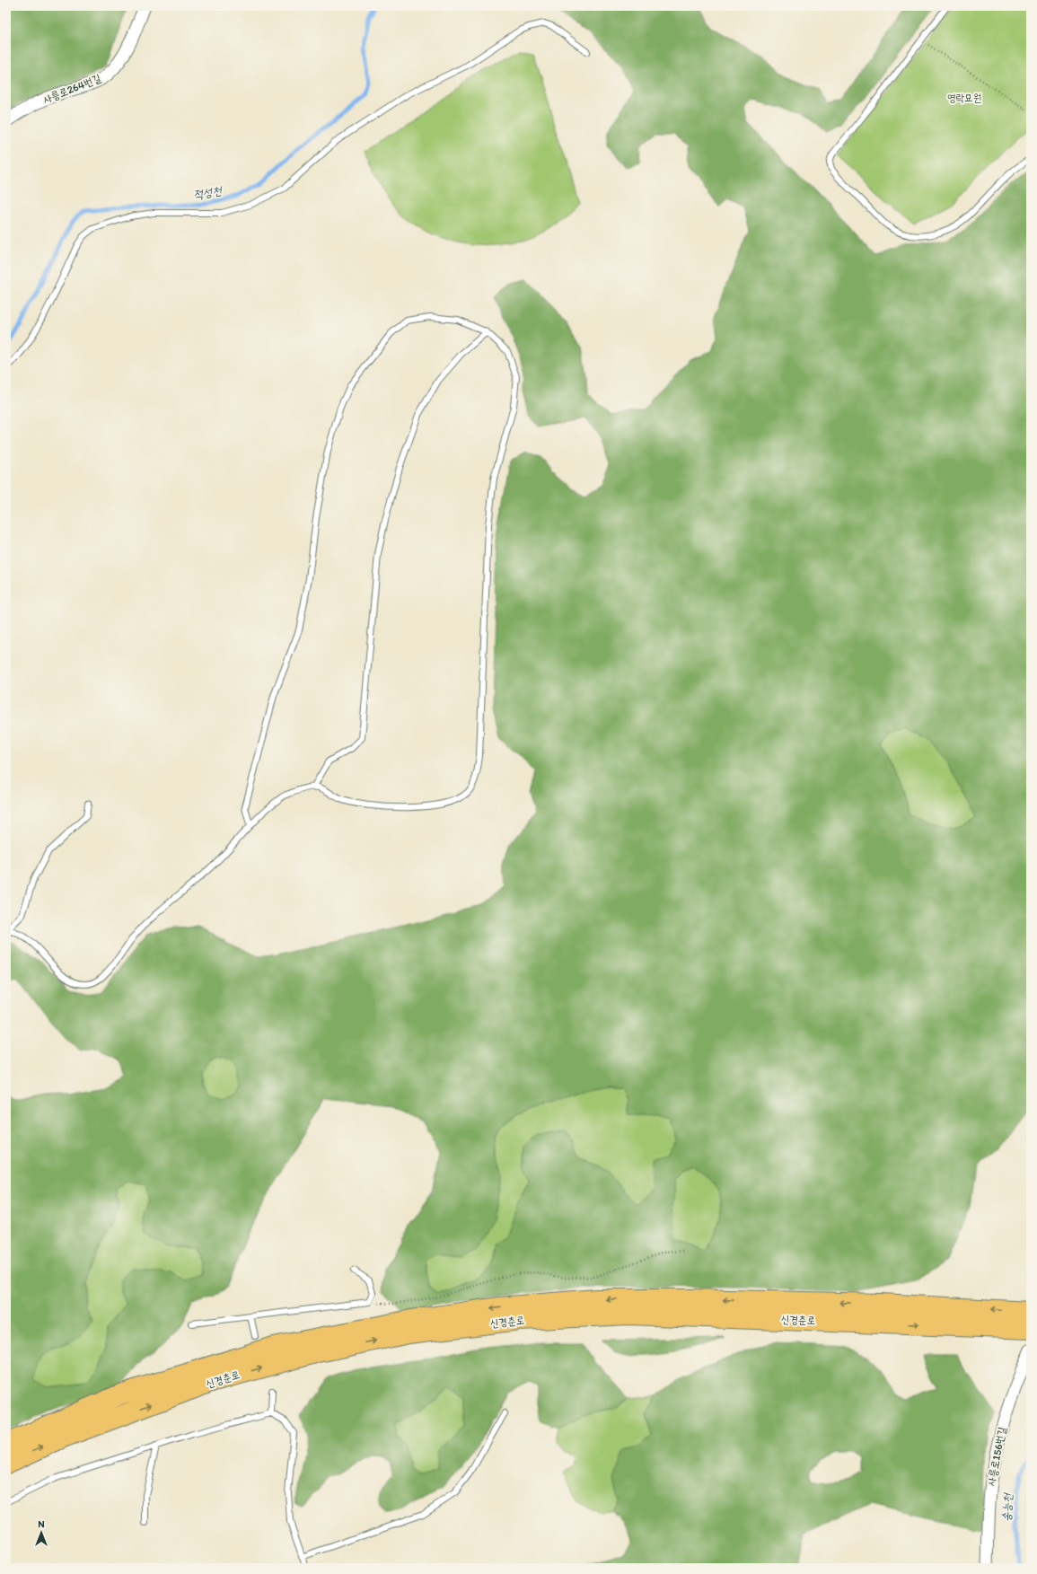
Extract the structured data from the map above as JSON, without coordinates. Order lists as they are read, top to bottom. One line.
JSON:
{"streets":{"highway":["신경춘로"],"street":["사릉로264번길","사릉로156번길"]},"water":["적성천","송능천"],"parks":["영락묘원"],"north":"top"}
